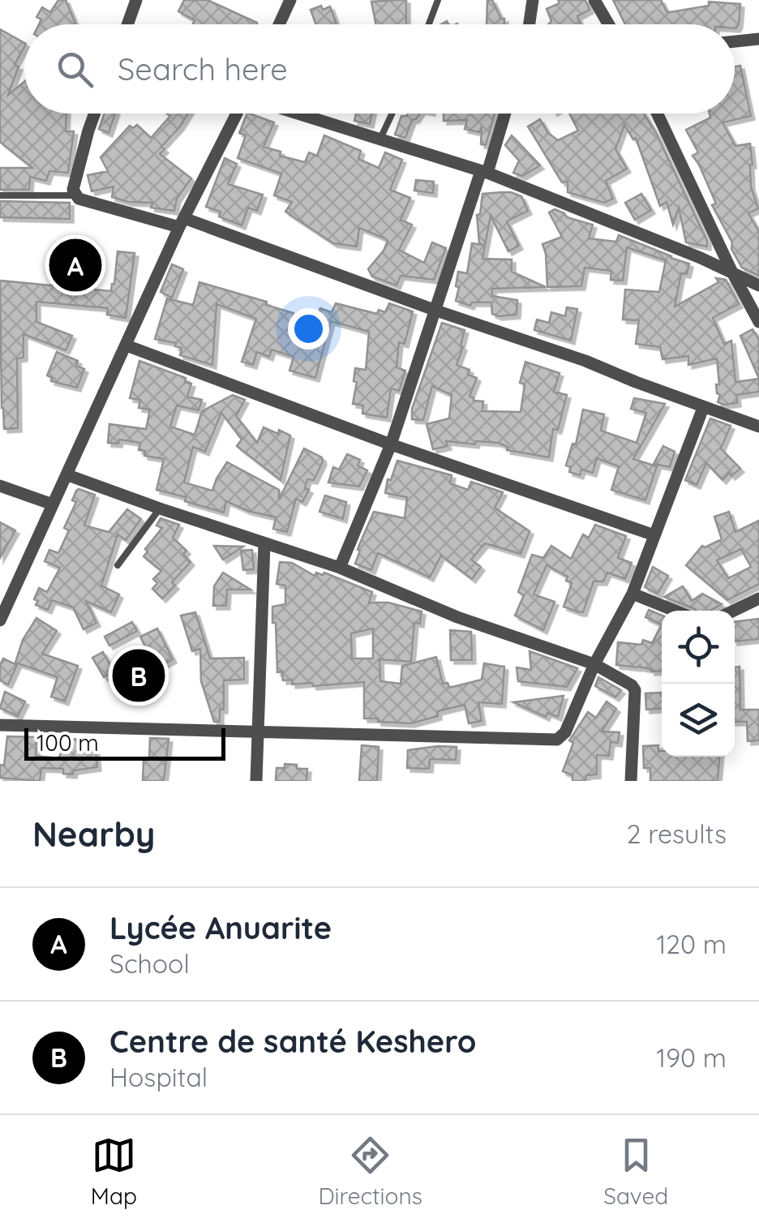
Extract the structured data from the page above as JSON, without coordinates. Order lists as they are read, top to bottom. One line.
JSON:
{"scale_bar":"100 m","page":{"search":"Search here","pins":["A","B"],"scale":"100 m","heading":["Nearby","2 results"],"list":[{"mark":"A","name":"Lycée Anuarite","note":"School","value":"120 m"},{"mark":"B","name":"Centre de santé Keshero","note":"Hospital","value":"190 m"}],"nav":["Map","Directions","Saved"]}}
